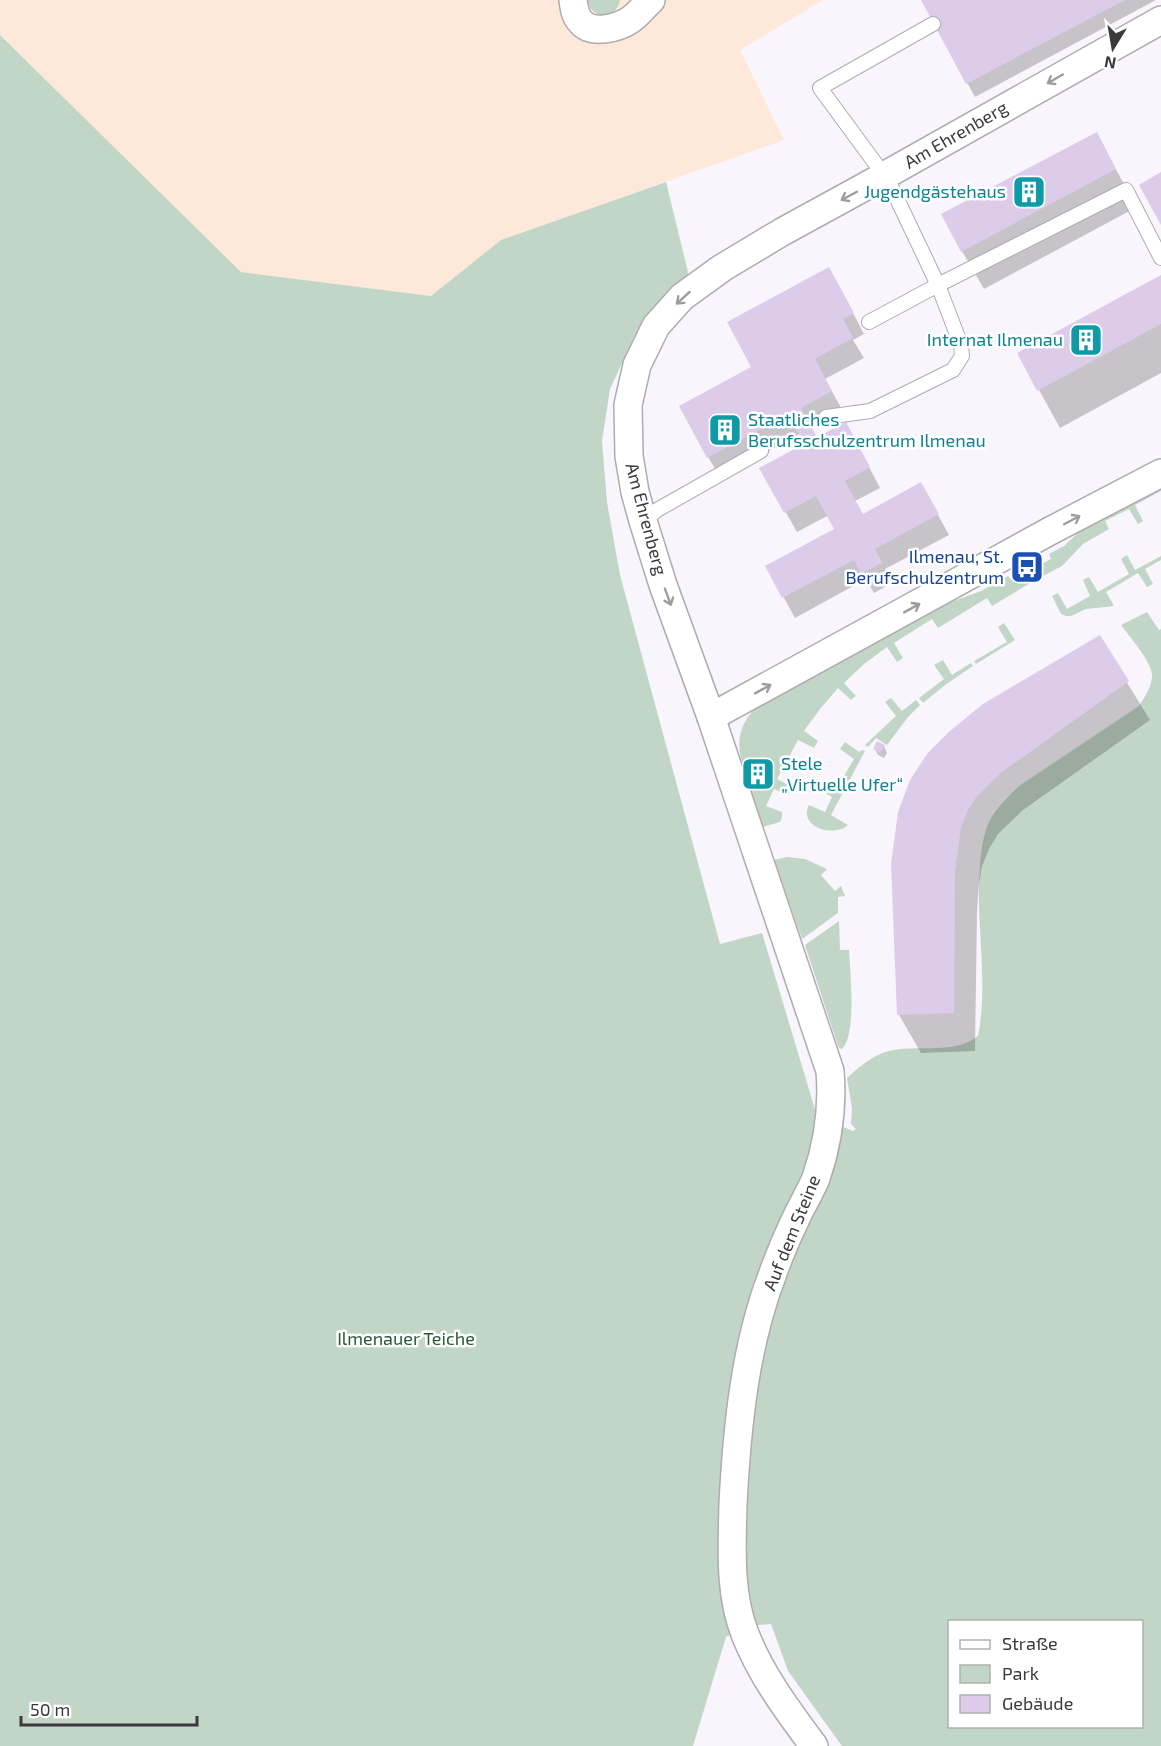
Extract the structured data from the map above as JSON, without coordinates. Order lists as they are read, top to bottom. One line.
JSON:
{"streets":{"street":["Am Ehrenberg","Auf dem Steine"]},"crossings":[["Am Ehrenberg","Auf dem Steine"]],"one_way":["Am Ehrenberg"],"parks":["Ilmenauer Teiche"],"places":{"building":["Jugendgästehaus","Internat Ilmenau","Staatliches Berufsschulzentrum Ilmenau","Stele „Virtuelle Ufer“"],"bus stop":["Ilmenau, St. Berufschulzentrum"]},"legend":["Straße","Park","Gebäude"],"scale_bar":"50 m","north":"bottom"}
